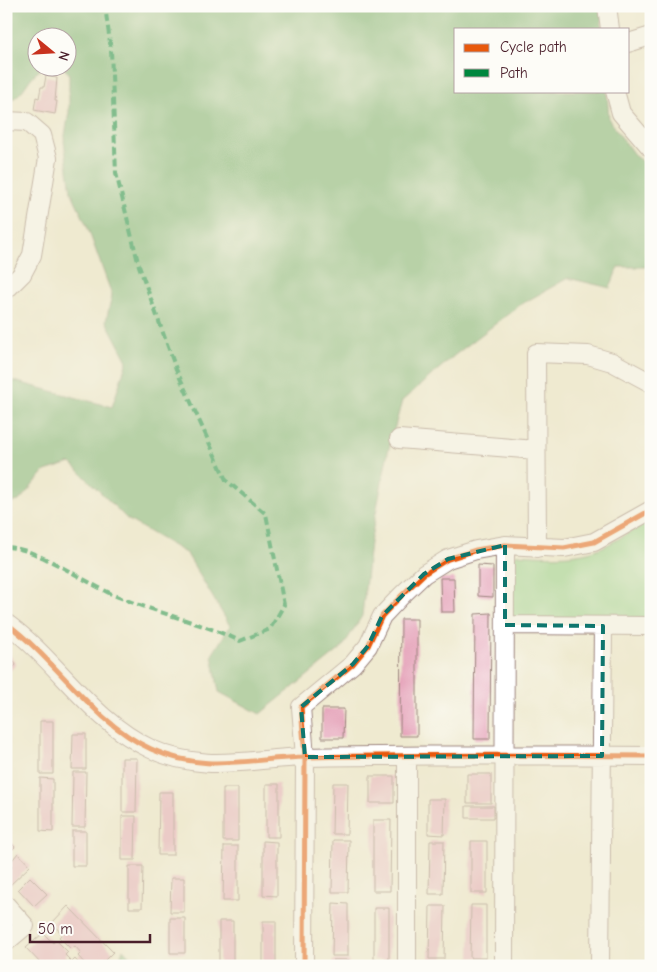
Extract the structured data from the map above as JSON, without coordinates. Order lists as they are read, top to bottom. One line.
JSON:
{"legend":["Cycle path","Path"],"scale_bar":"50 m","north":"right"}
